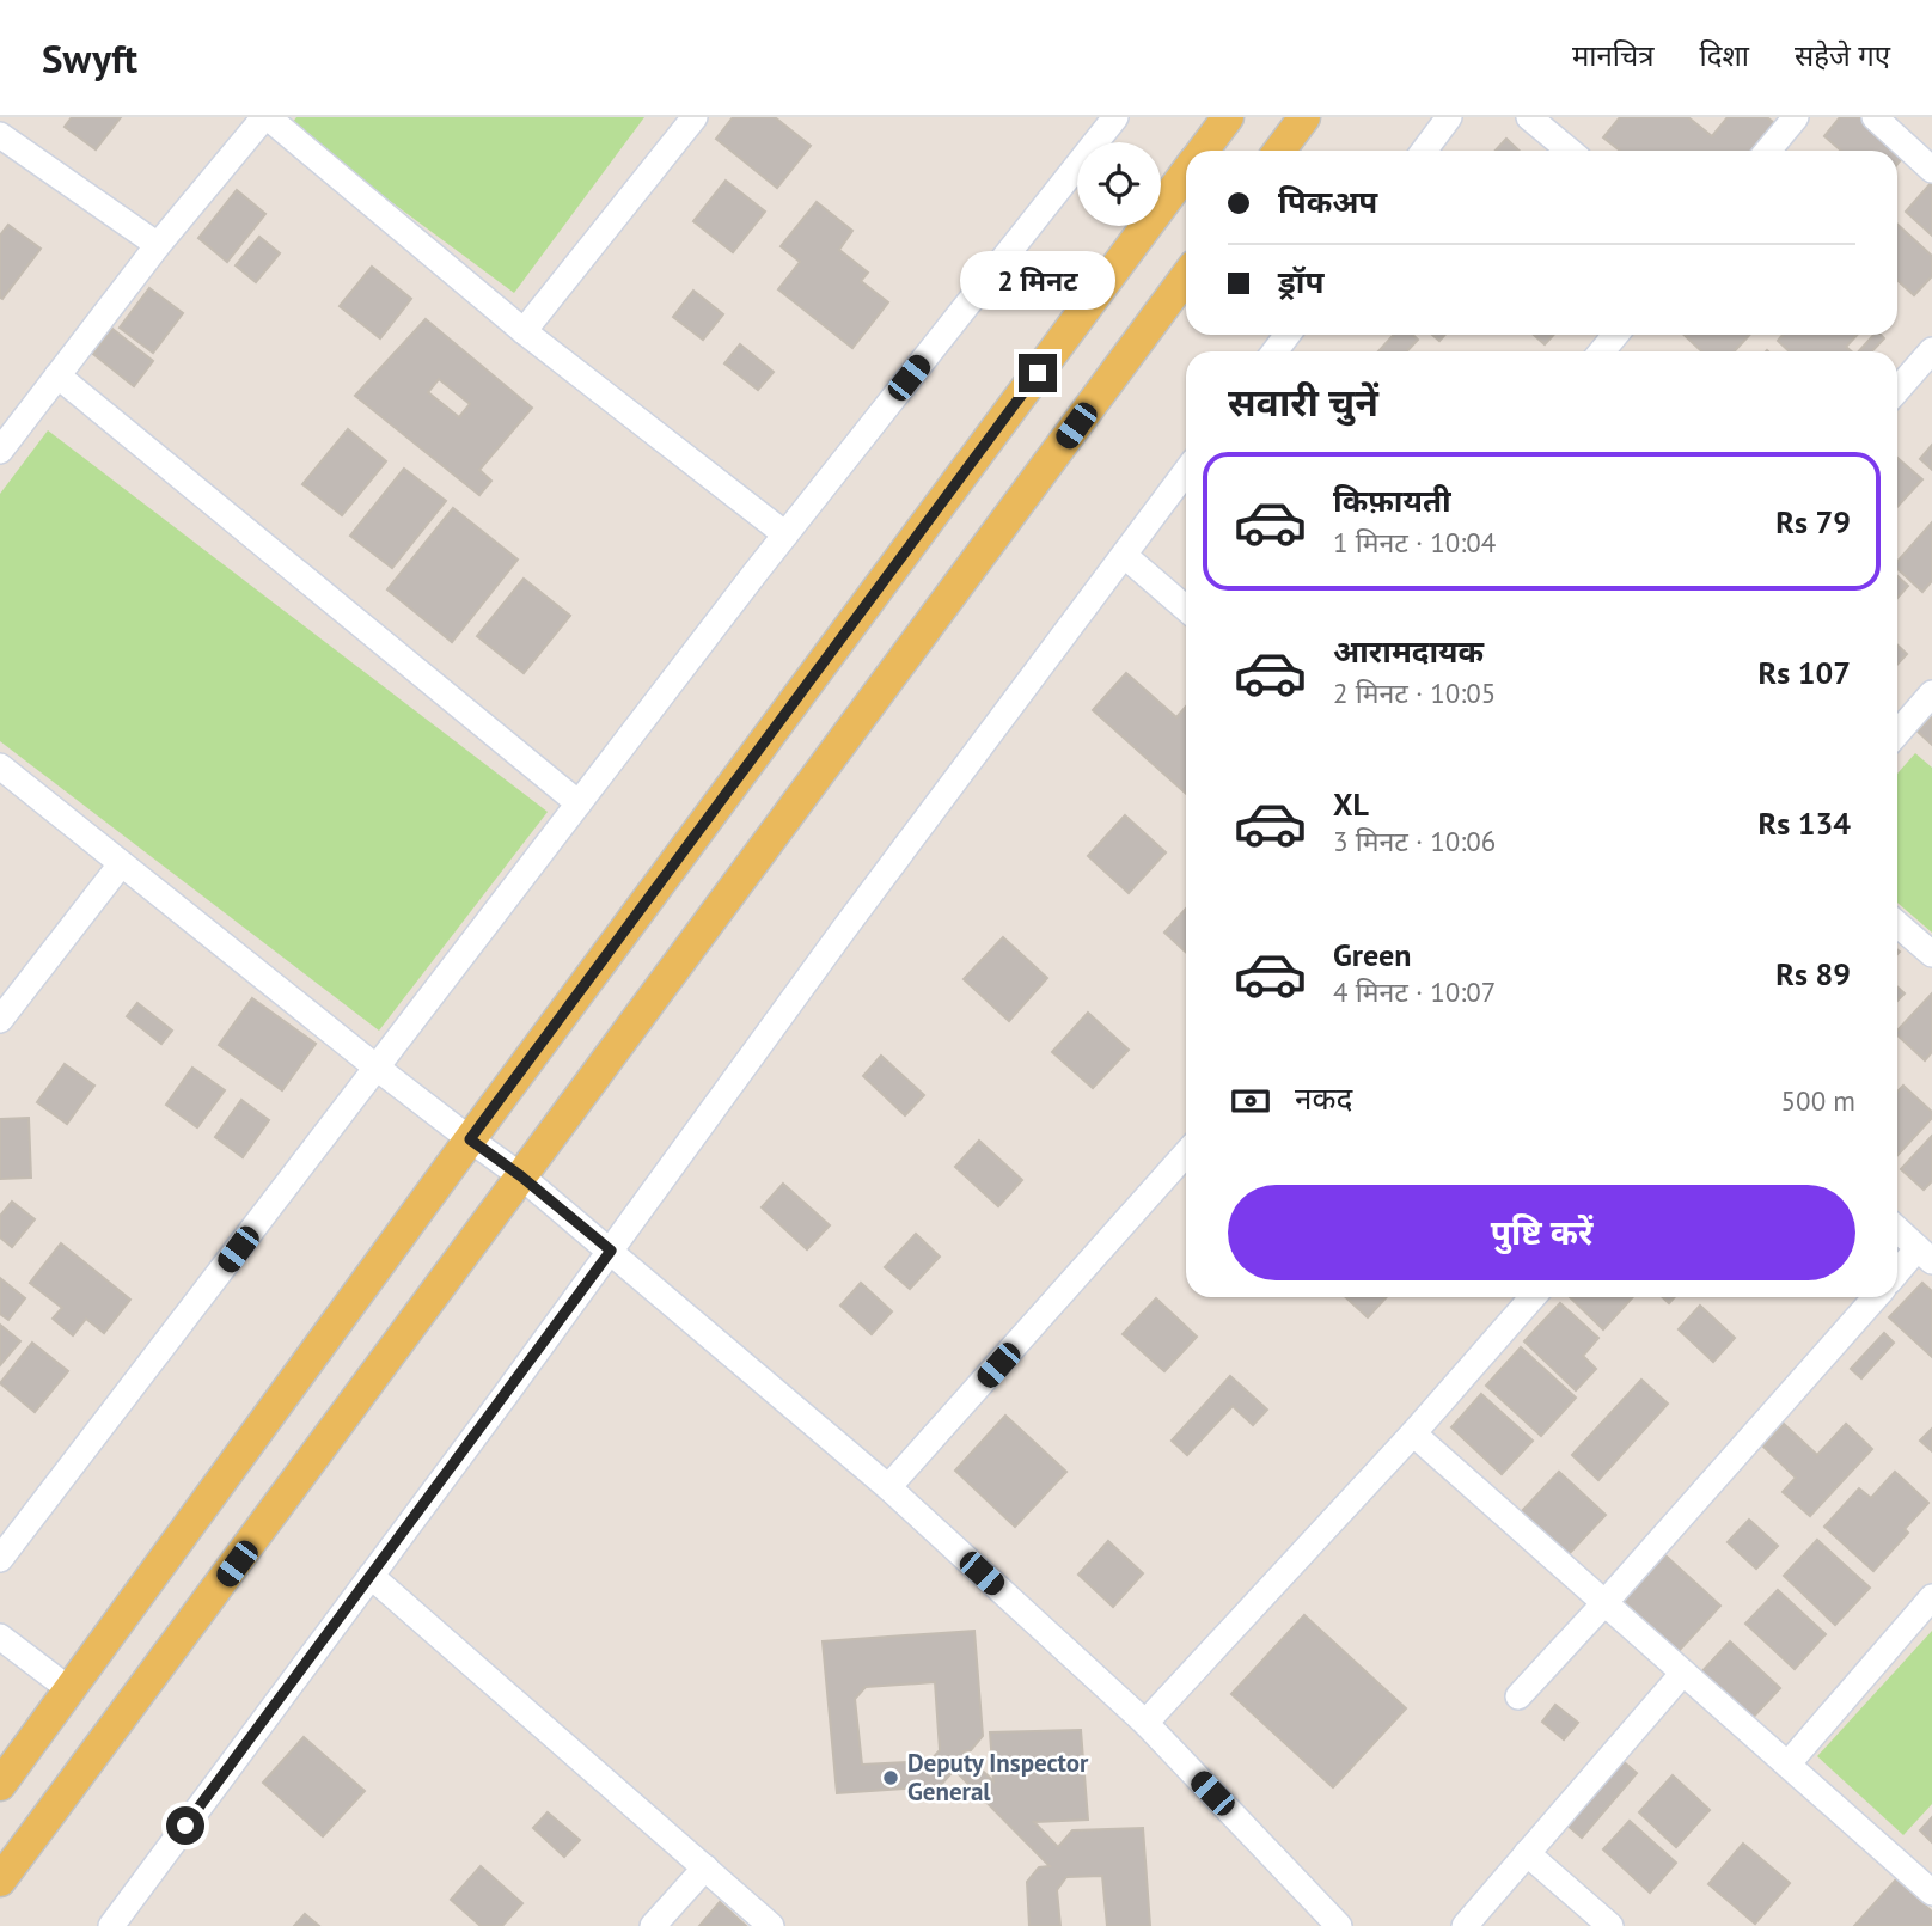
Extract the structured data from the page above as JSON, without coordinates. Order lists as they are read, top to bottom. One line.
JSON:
{"places":["Deputy Inspector General"],"page":{"header":"Swyft","nav":["मानचित्र","दिशा","सहेजे गए"],"banner":["पिकअप","ड्रॉप"],"bubble":"2 मिनट","heading":"सवारी चुनें","list":[{"name":"किफ़ायती","note":"1 मिनट · 10:04","value":"Rs 79"},{"name":"आरामदायक","note":"2 मिनट · 10:05","value":"Rs 107"},{"name":"XL","note":"3 मिनट · 10:06","value":"Rs 134"},{"name":"Green","note":"4 मिनट · 10:07","value":"Rs 89"}],"pay":["नकद","500 m"],"buttons":"पुष्टि करें"}}
